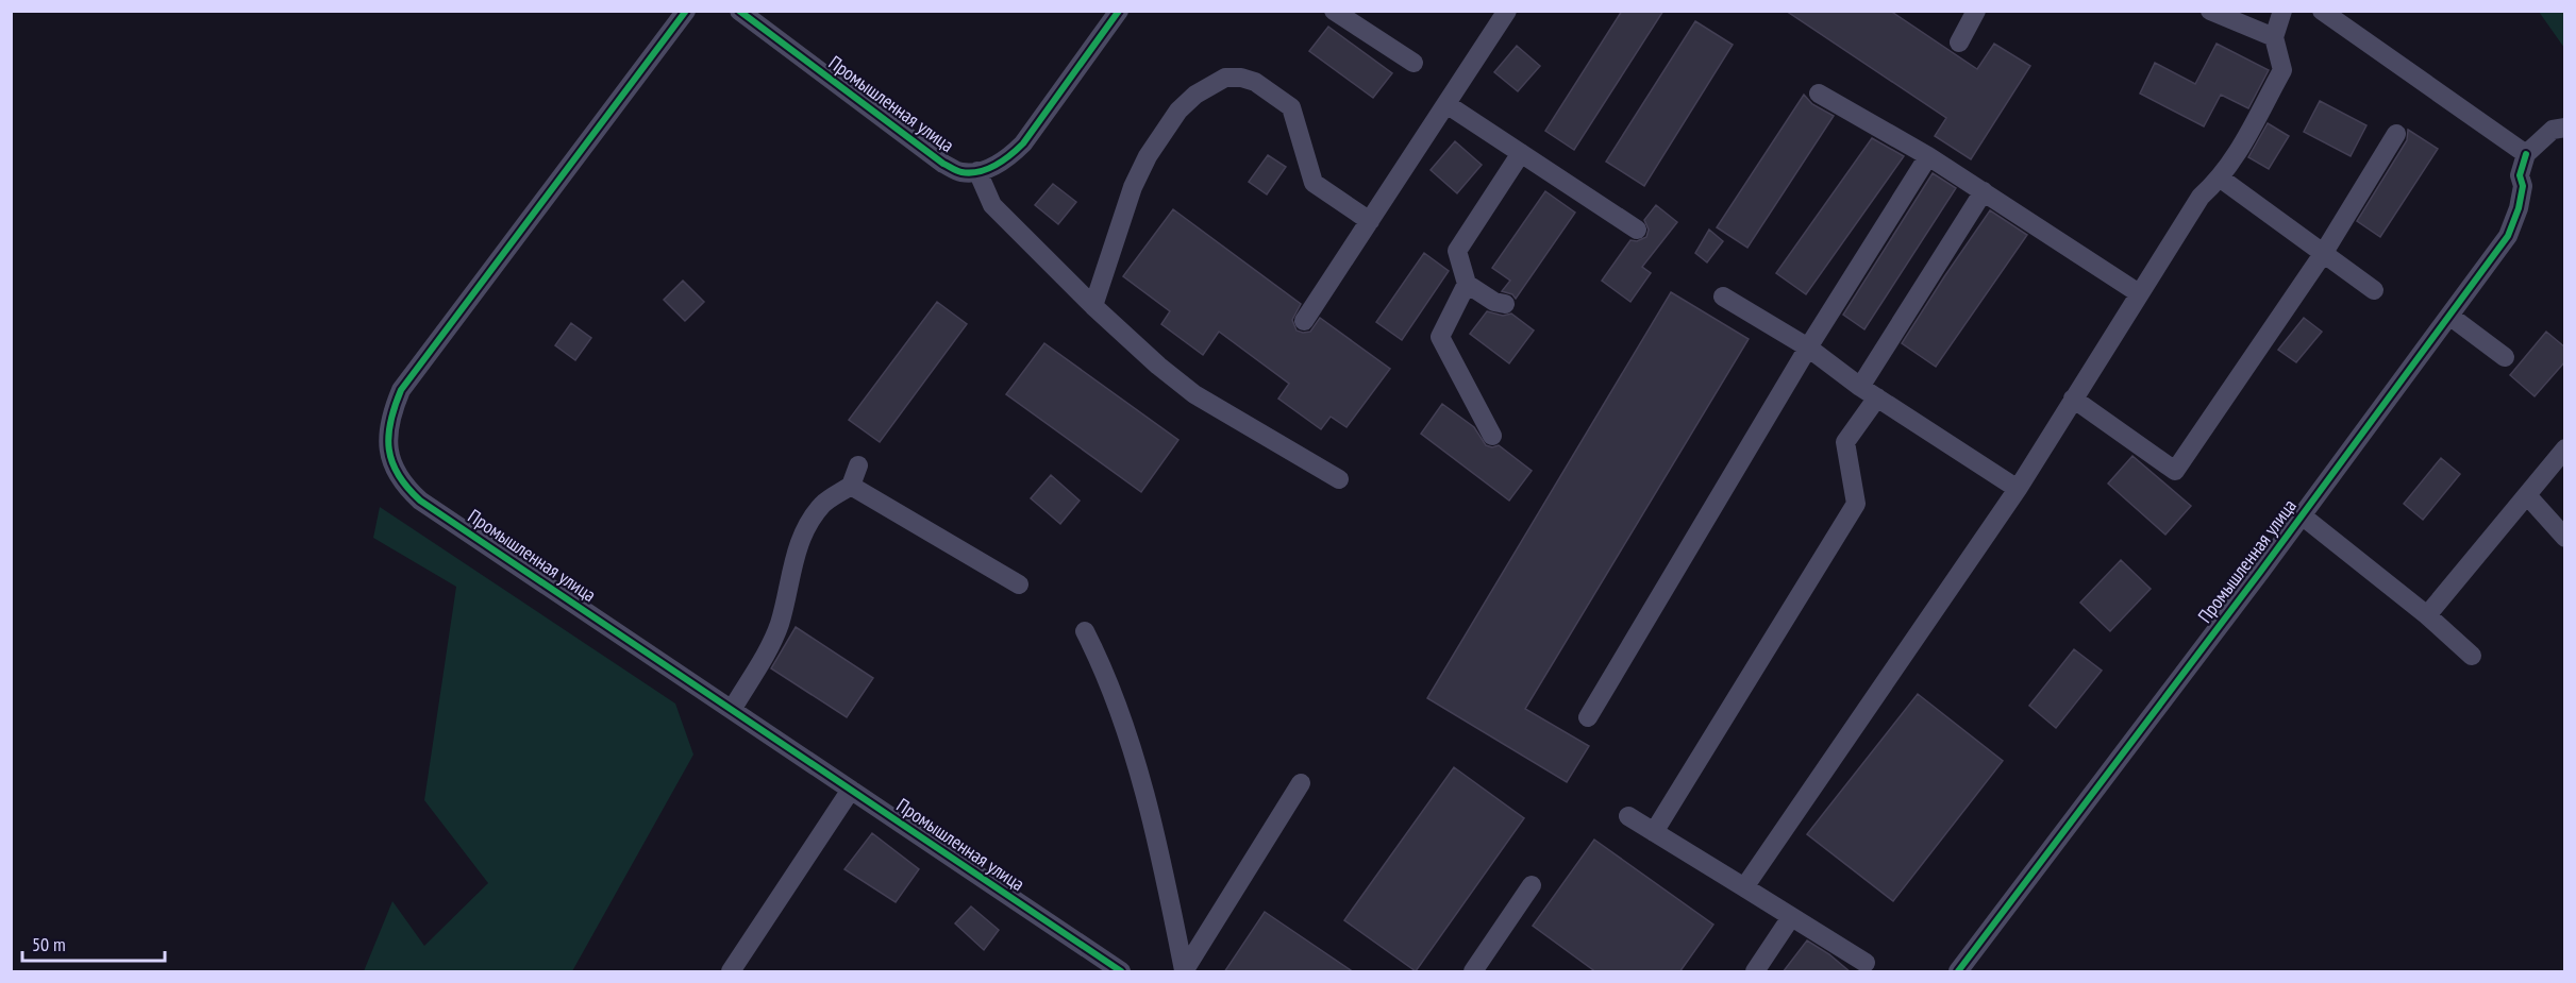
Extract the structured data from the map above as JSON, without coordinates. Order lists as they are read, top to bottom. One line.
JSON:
{"streets":{"street":["Промышленная улица"]},"scale_bar":"50 m"}
